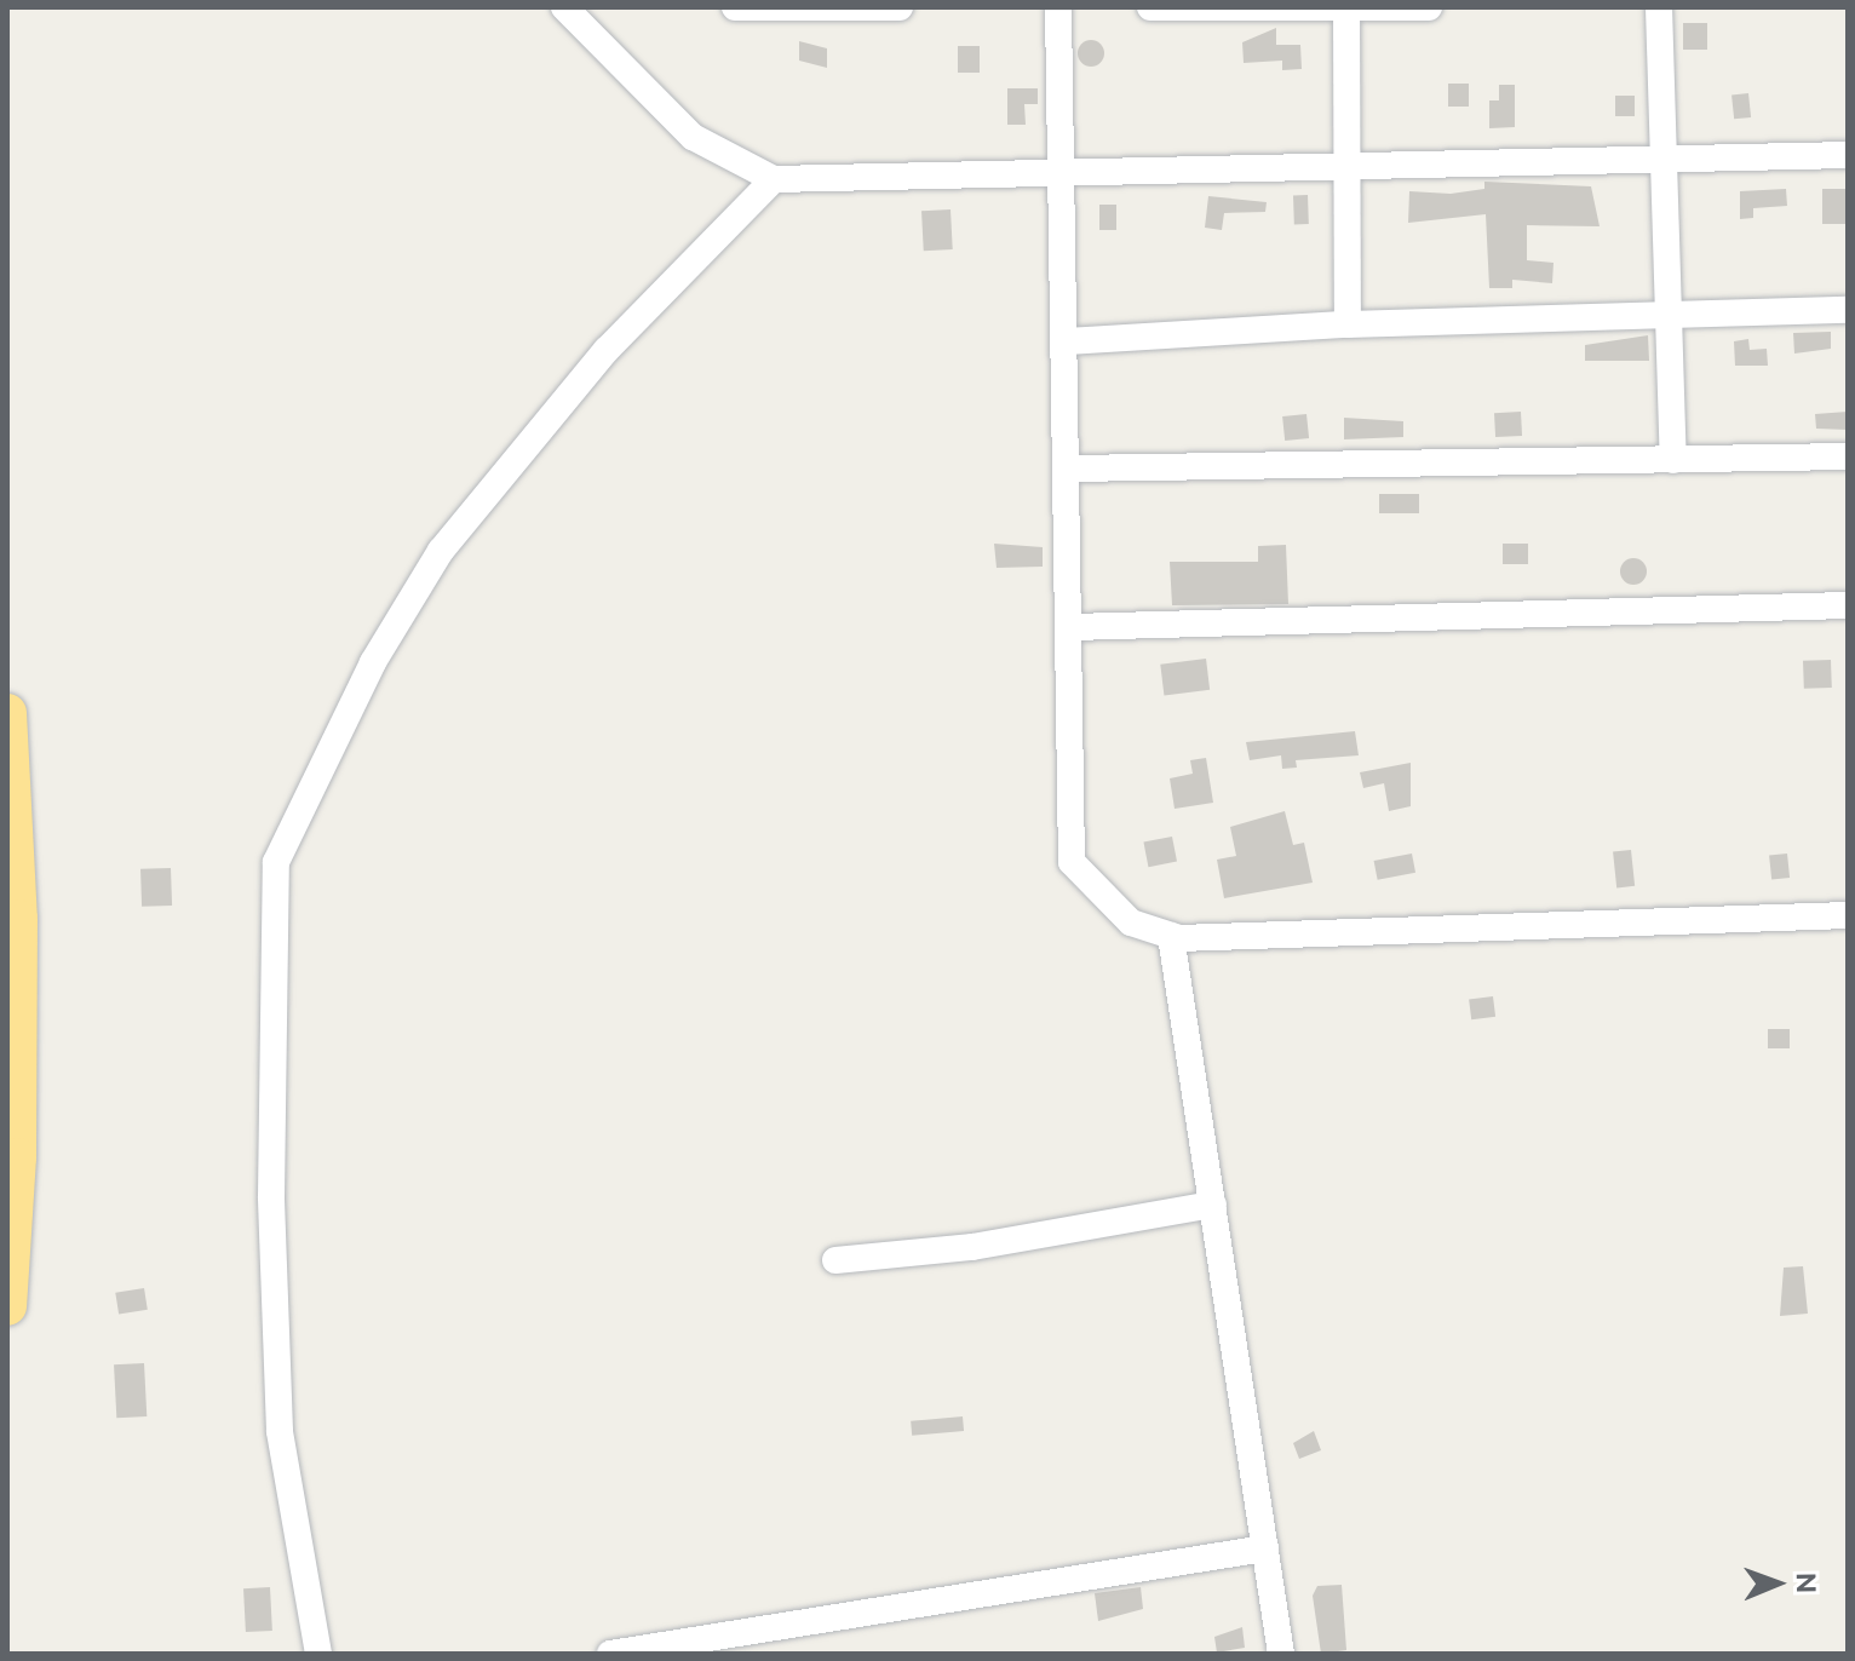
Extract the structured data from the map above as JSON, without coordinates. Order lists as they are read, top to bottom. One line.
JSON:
{"north":"right"}
